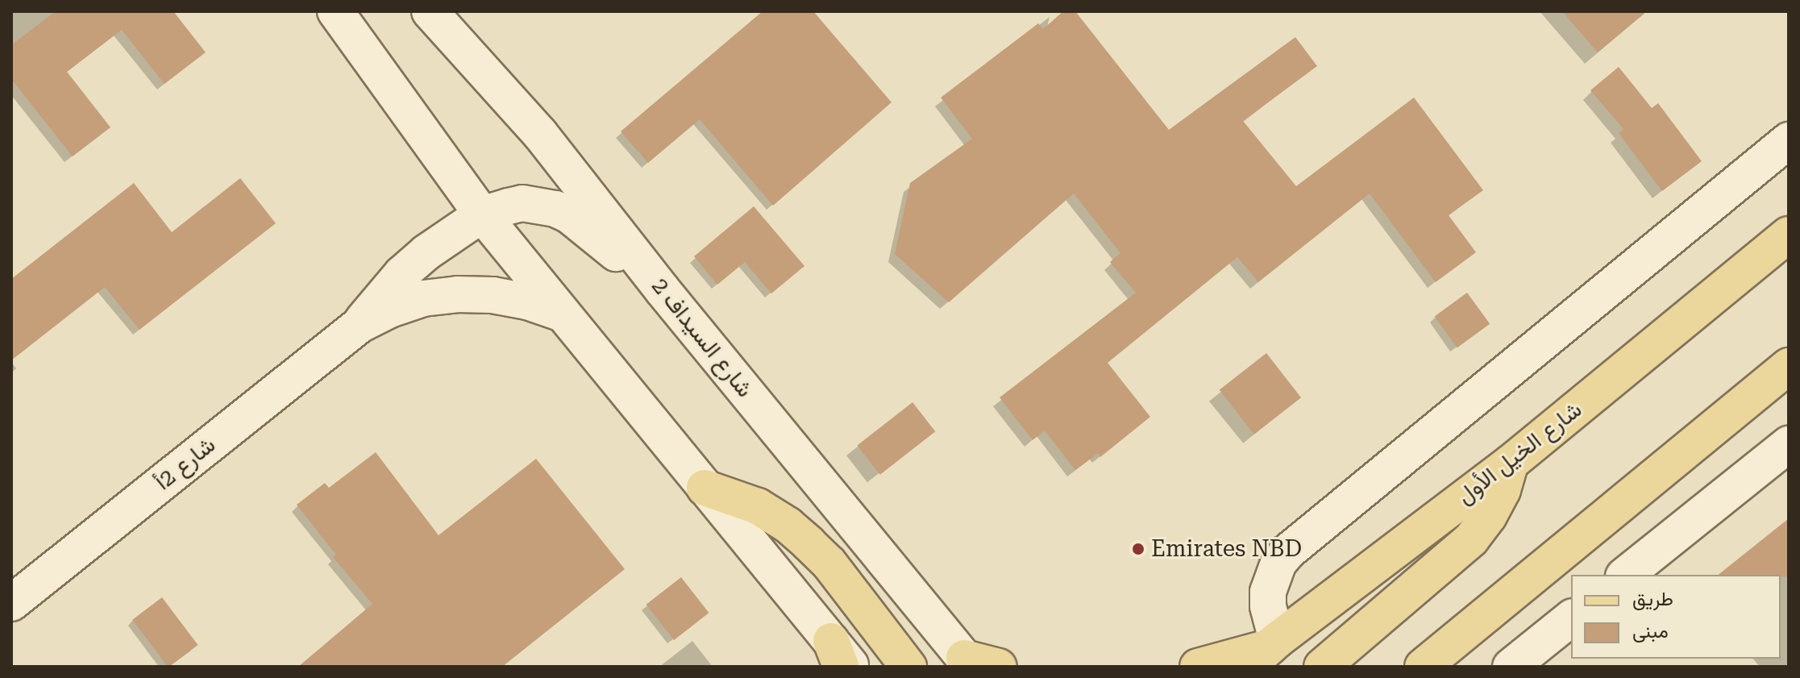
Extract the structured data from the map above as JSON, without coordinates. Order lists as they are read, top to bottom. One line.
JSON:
{"streets":{"main road":["شارع الخيل الأول"],"street":["شارع السيداف 2","شارع 2أ"]},"crossings":[["شارع السيداف 2","شارع 2أ"]],"places":["Emirates NBD"],"legend":["طريق","مبنى"]}
